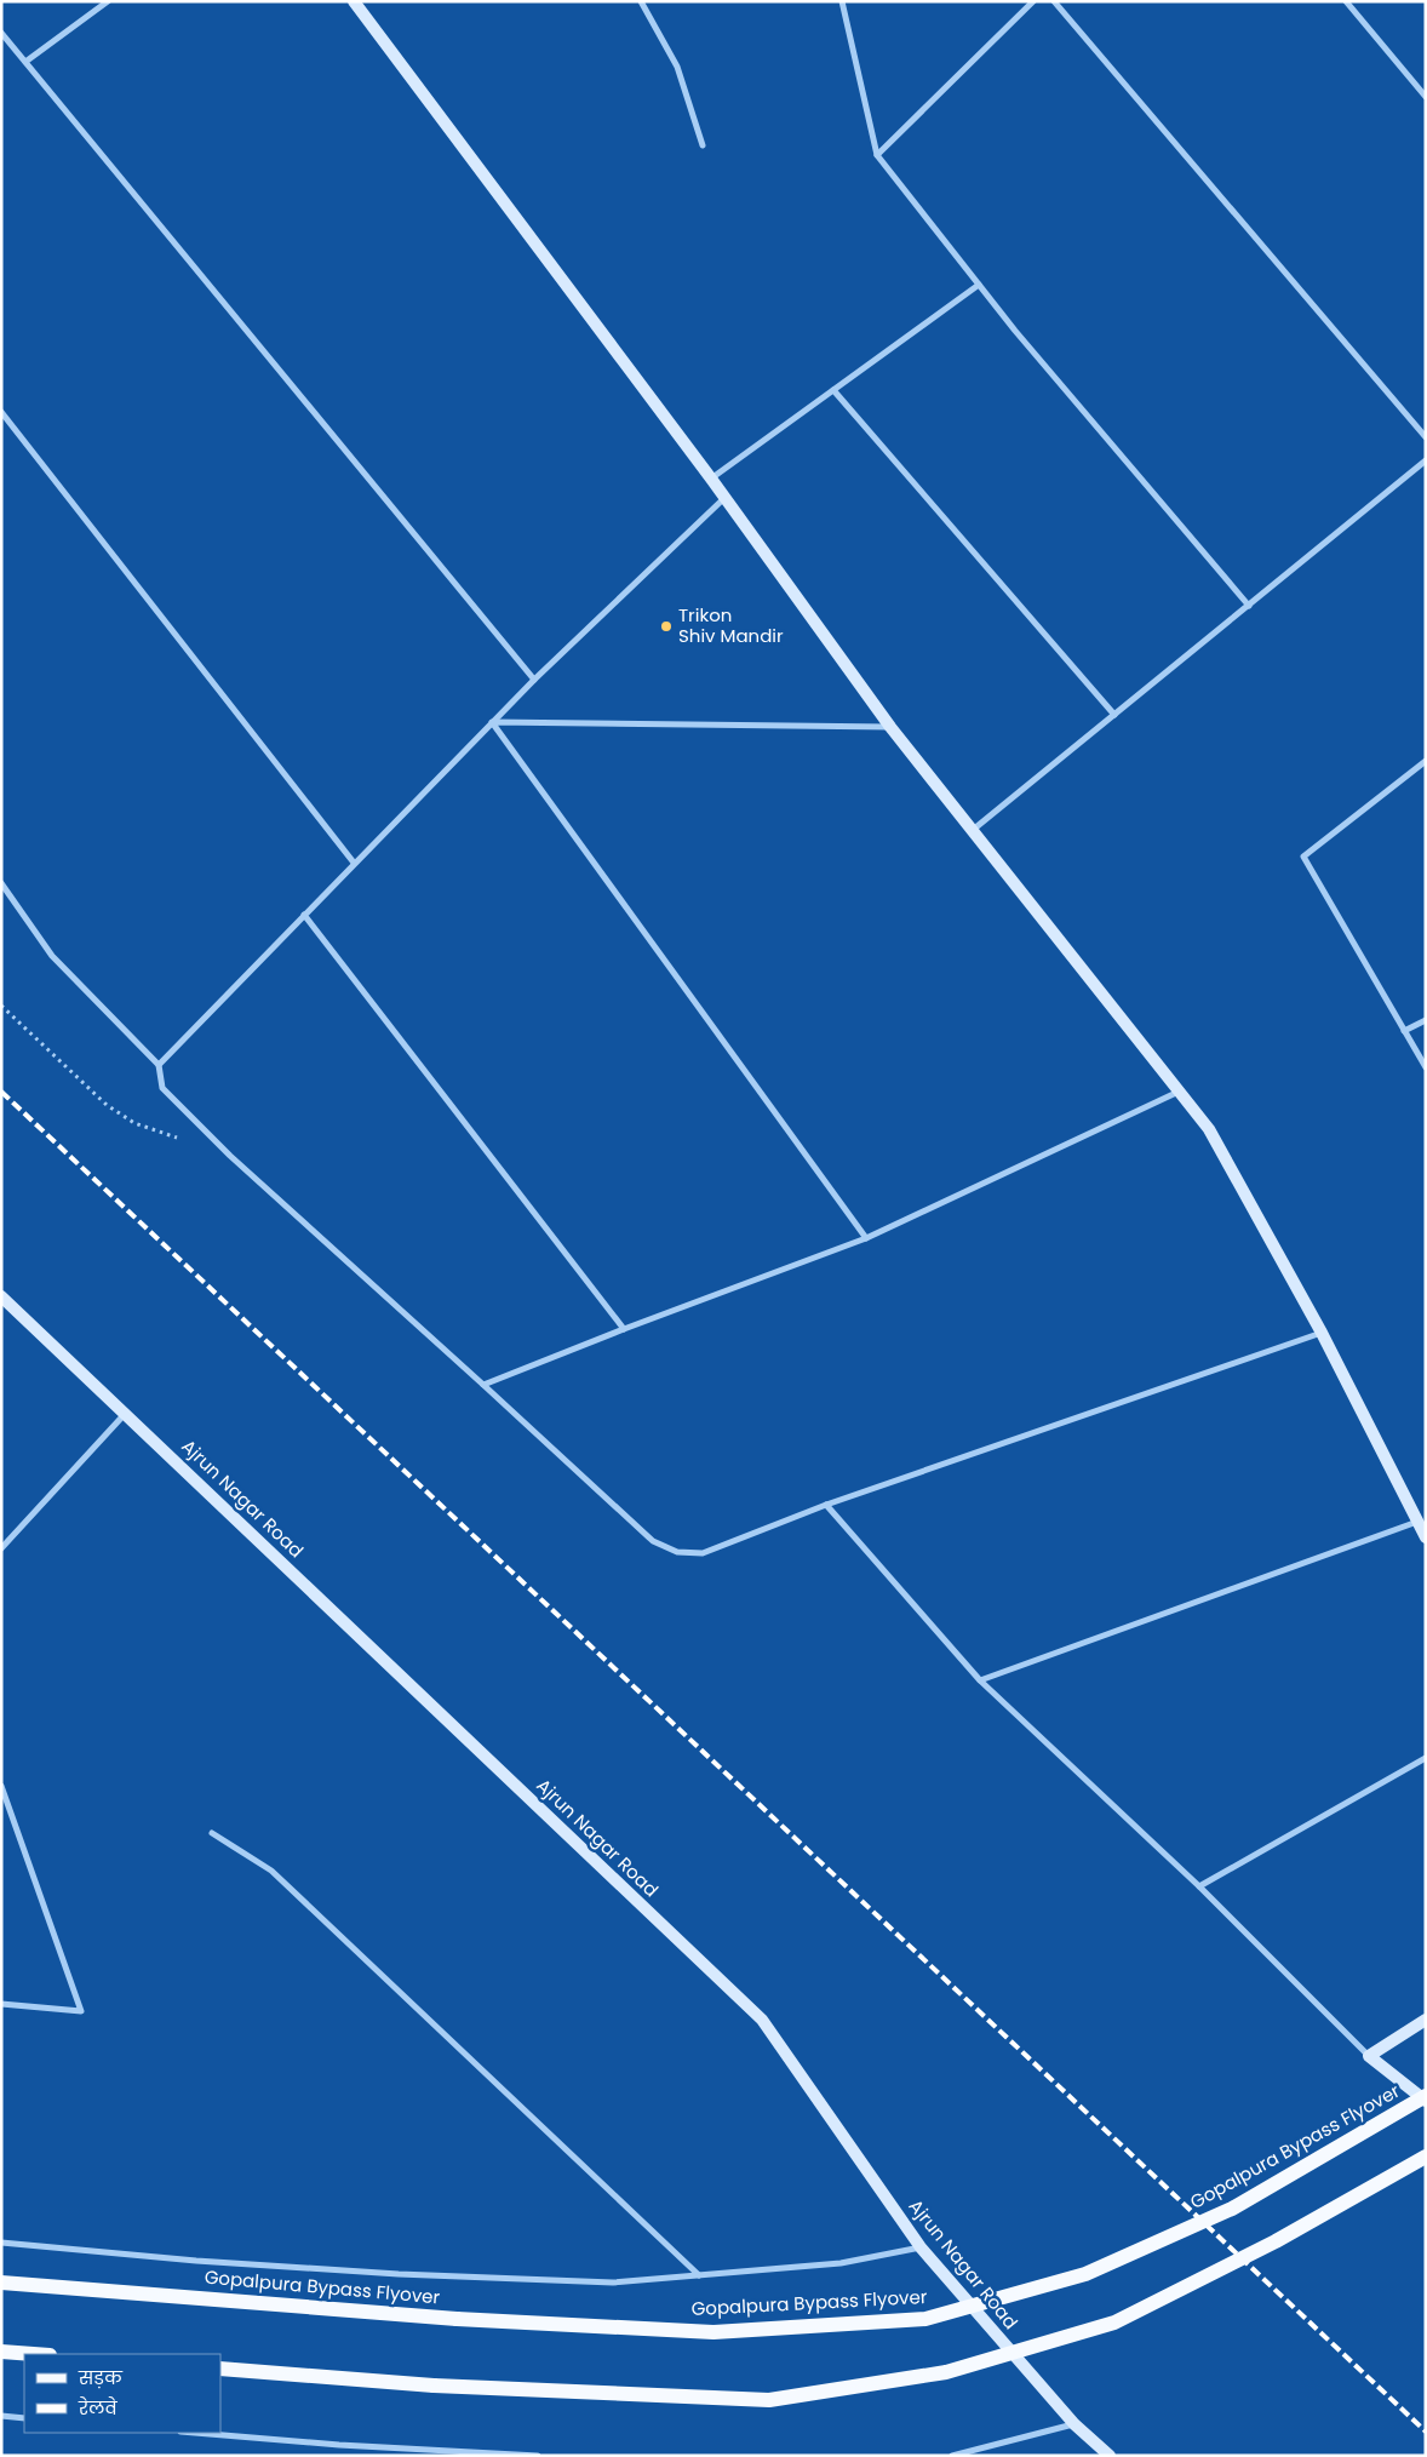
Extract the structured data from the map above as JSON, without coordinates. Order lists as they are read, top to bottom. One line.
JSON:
{"streets":{"main road":["Gopalpura Bypass Flyover"],"street":["Ajrun Nagar Road"]},"places":["Trikon Shiv Mandir"],"legend":["सड़क","रेलवे"]}
